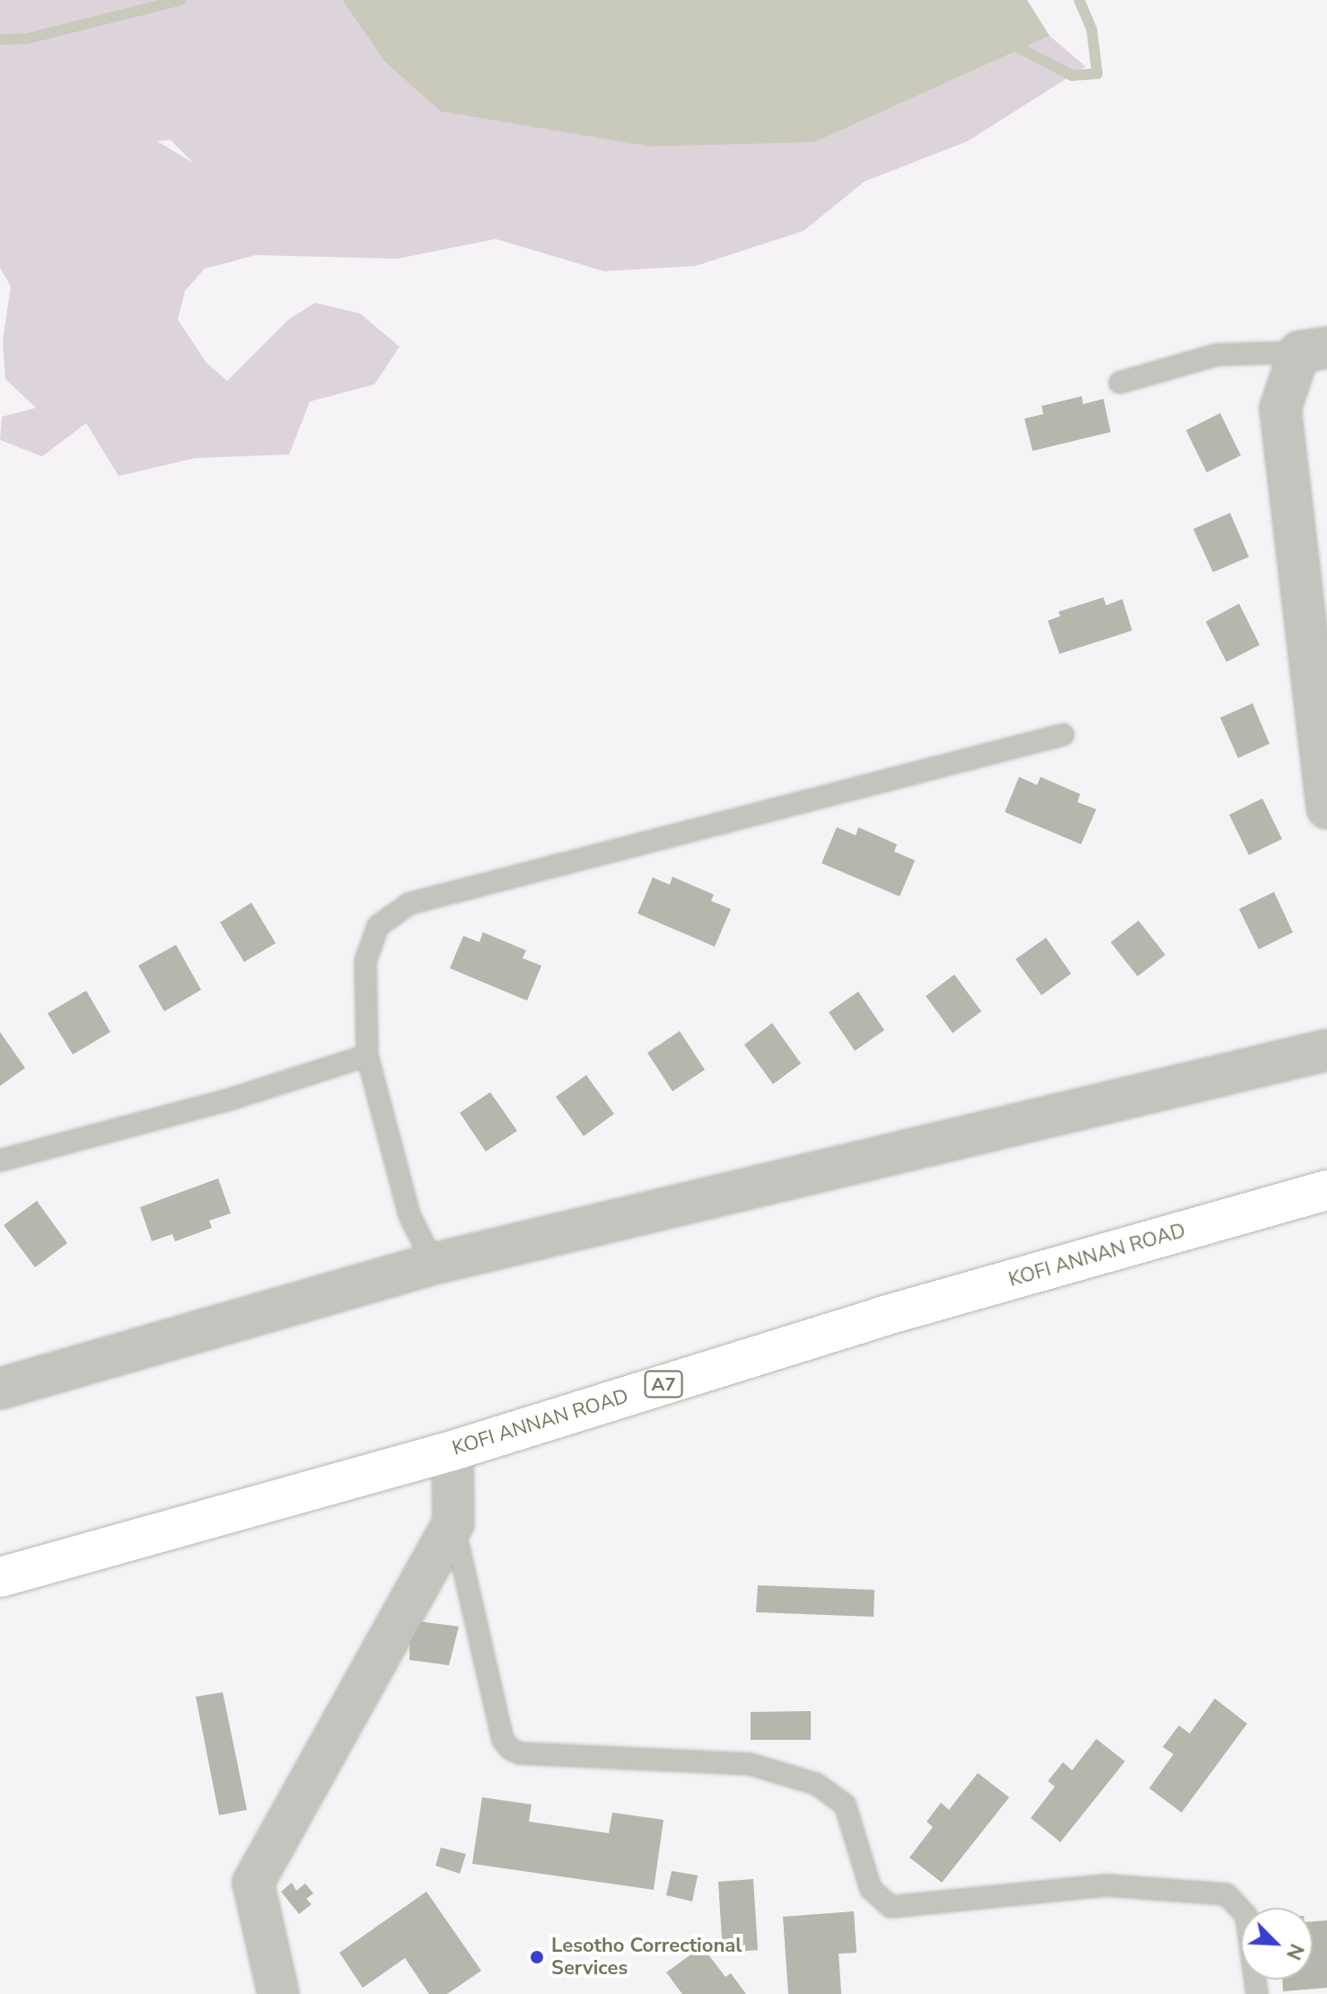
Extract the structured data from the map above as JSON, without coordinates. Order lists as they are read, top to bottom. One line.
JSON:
{"streets":{"main road":["KOFI ANNAN ROAD","A7"]},"places":["Lesotho Correctional Services"],"north":"bottom right"}
